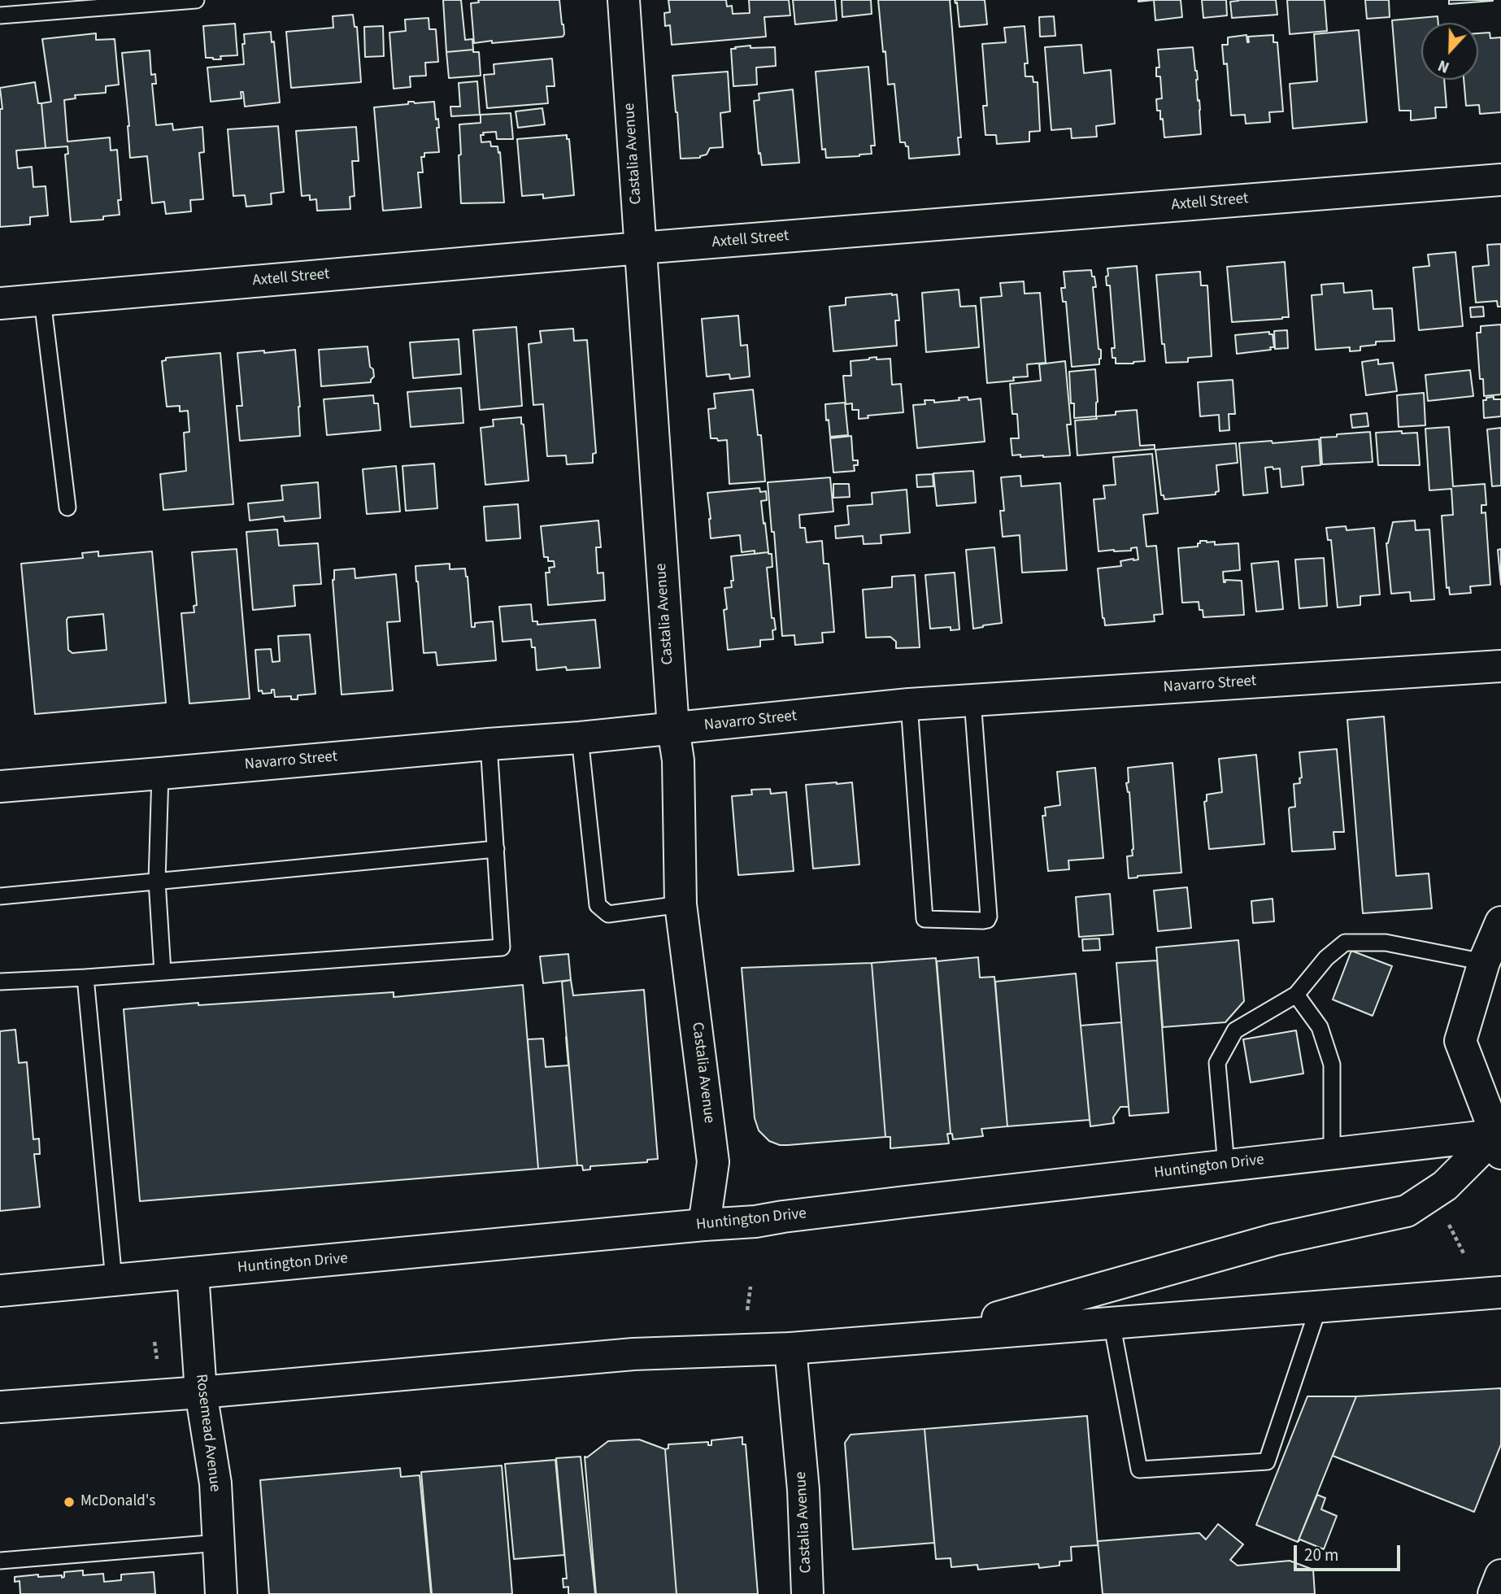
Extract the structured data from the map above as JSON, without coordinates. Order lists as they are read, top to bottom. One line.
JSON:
{"streets":{"street":["Castalia Avenue","Axtell Street","Navarro Street","Huntington Drive","Rosemead Avenue"]},"crossings":[["Castalia Avenue","Axtell Street"],["Castalia Avenue","Navarro Street"],["Castalia Avenue","Huntington Drive"],["Huntington Drive","Rosemead Avenue"]],"places":["McDonald's"],"scale_bar":"20 m","north":"bottom"}
